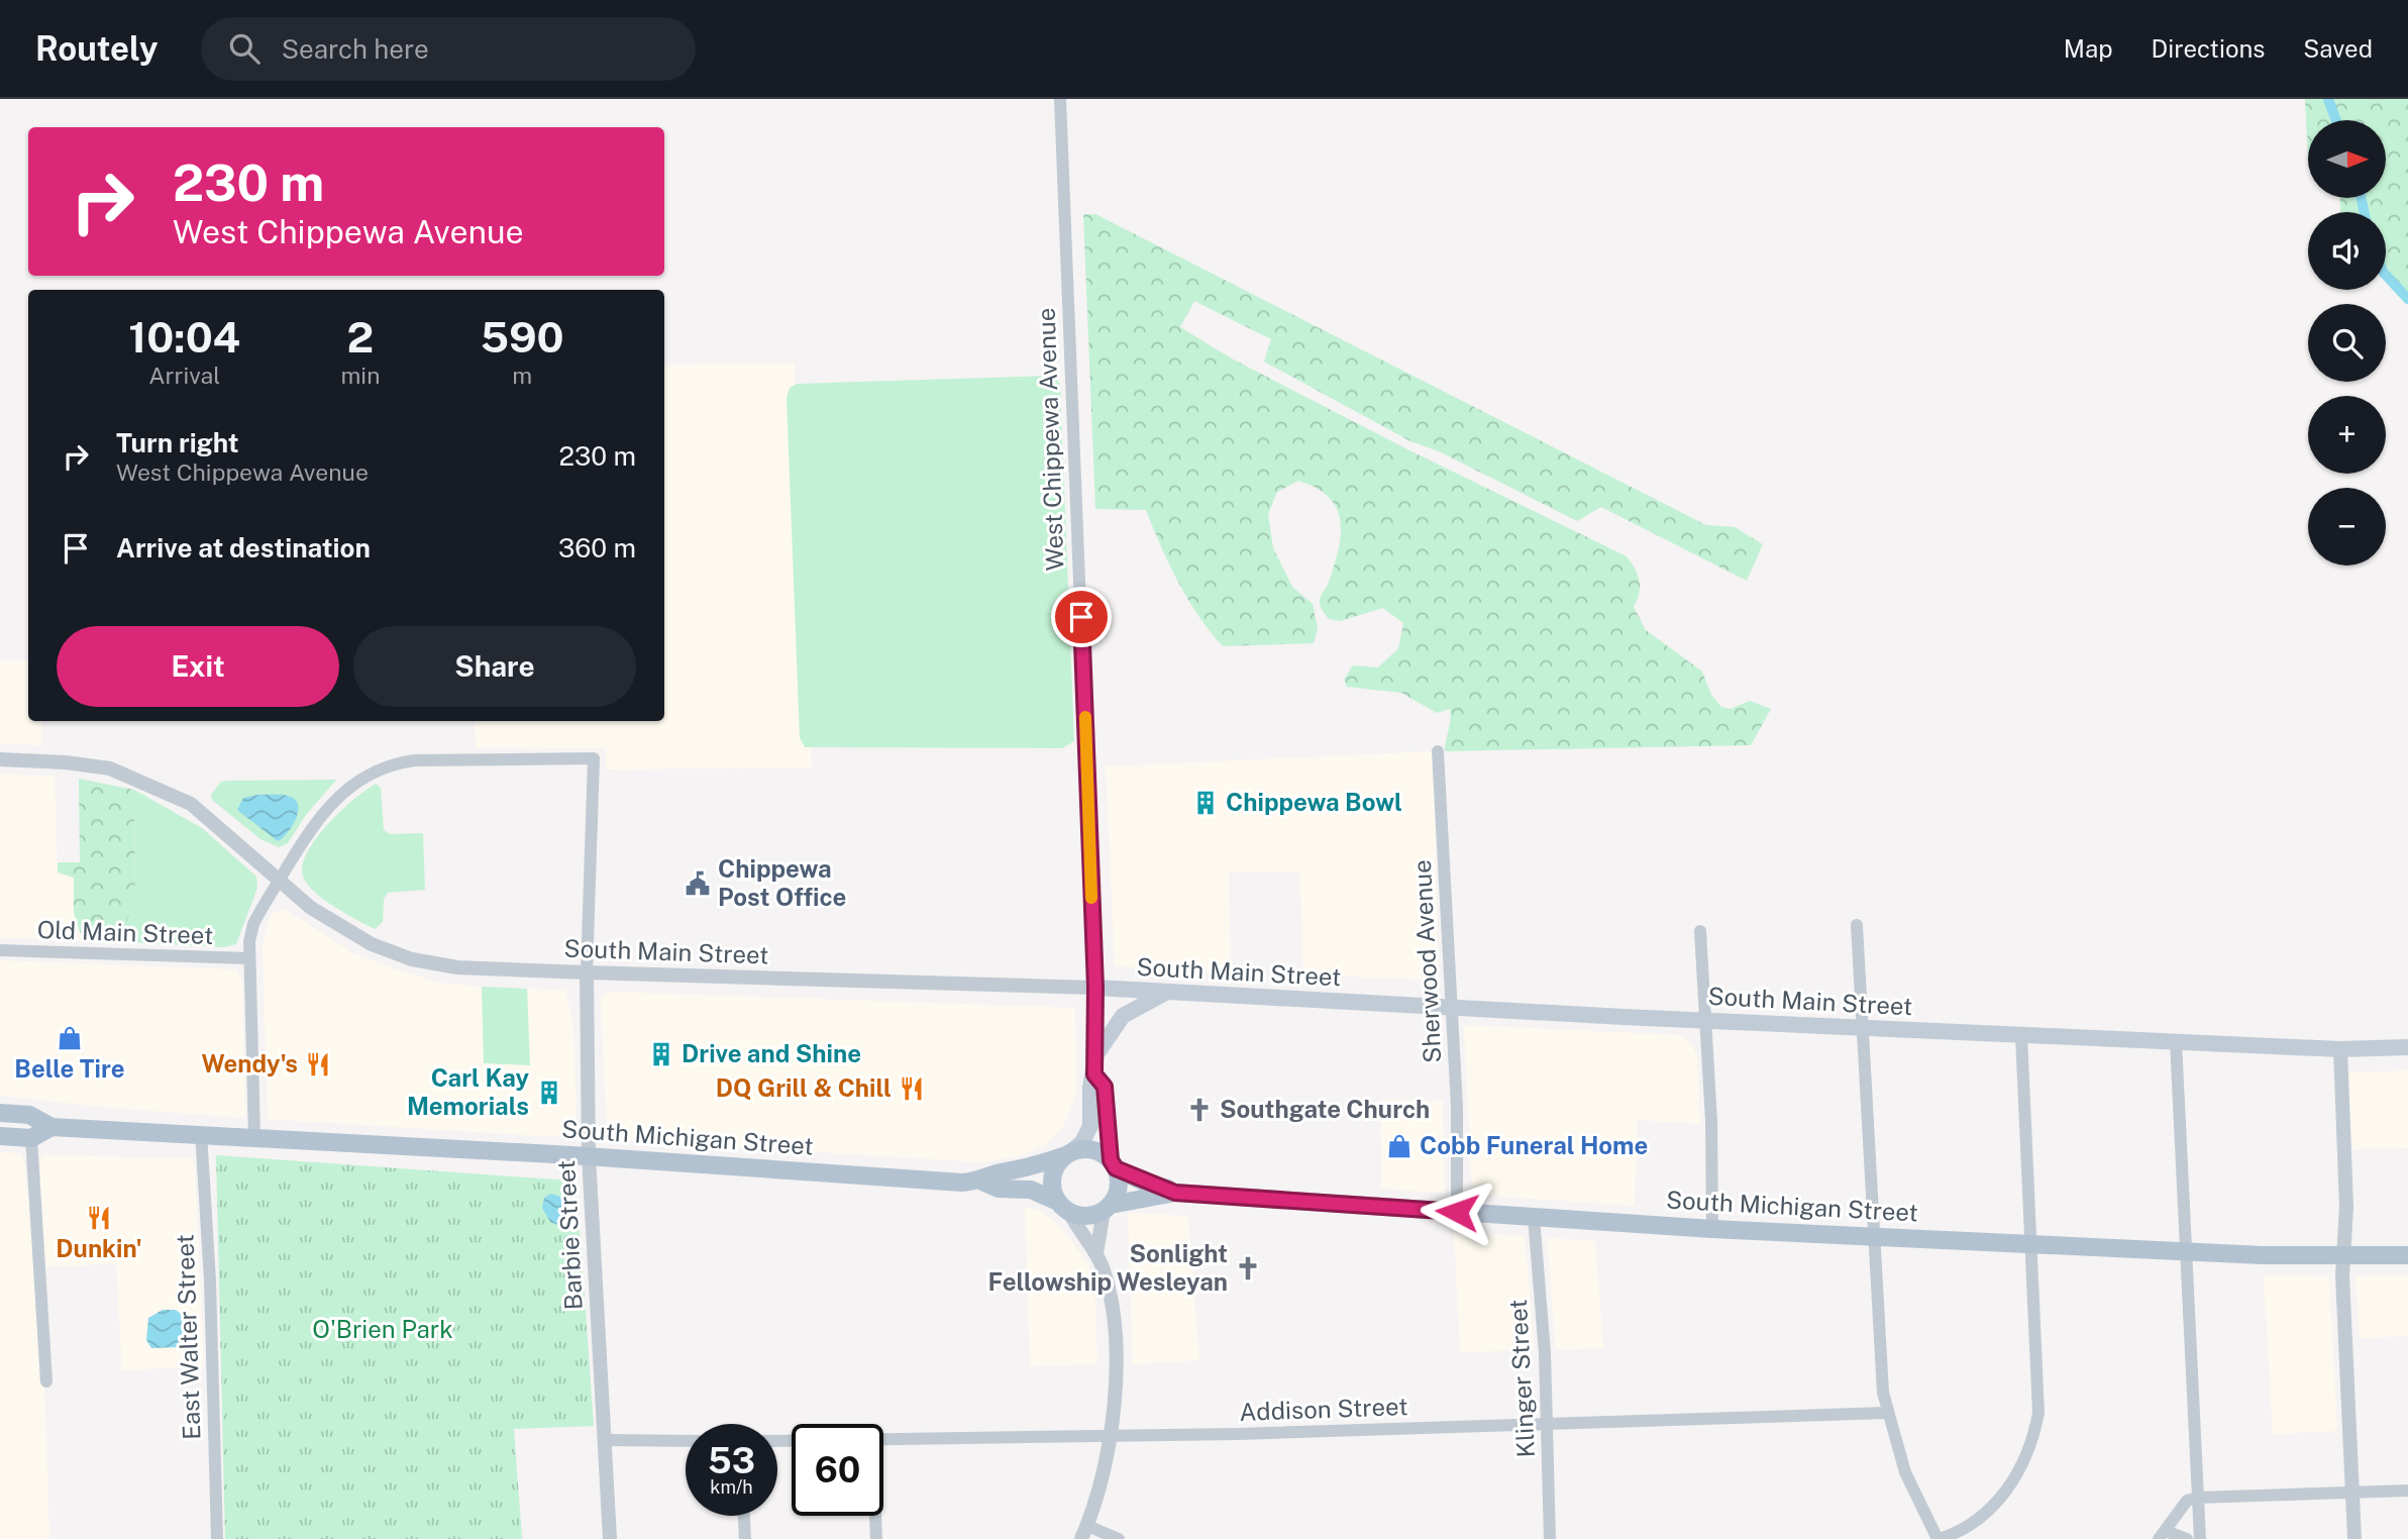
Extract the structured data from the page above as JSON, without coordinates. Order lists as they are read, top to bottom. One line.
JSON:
{"streets":{"main road":["West Chippewa Avenue","South Main Street","South Michigan Street"],"street":["Old Main Street","Sherwood Avenue","Barbie Street","East Walter Street","Klinger Street","Addison Street"]},"crossings":[["West Chippewa Avenue","South Main Street"],["West Chippewa Avenue","South Michigan Street"],["South Main Street","Sherwood Avenue"],["South Main Street","Barbie Street"],["Sherwood Avenue","South Michigan Street"],["South Michigan Street","Barbie Street"],["South Michigan Street","East Walter Street"],["South Michigan Street","Klinger Street"],["Klinger Street","Addison Street"]],"parks":["O'Brien Park"],"places":{"building":["Chippewa Bowl","Drive and Shine","Carl Kay Memorials"],"public building":["Chippewa Post Office"],"shop":["Belle Tire","Cobb Funeral Home"],"restaurant":["Wendy's","DQ Grill & Chill","Dunkin'"],"church":["Southgate Church","Sonlight Fellowship Wesleyan"]},"north":"right","page":{"header":"Routely","search":"Search here","nav":["Map","Directions","Saved"],"map_buttons":["+","−"],"turn":["230 m","West Chippewa Avenue"],"eta":["10:04","Arrival","2","min","590","m"],"list":[{"name":"Turn right","note":"West Chippewa Avenue","value":"230 m"},{"name":"Arrive at destination","value":"360 m"}],"buttons":["Exit","Share"],"speed":"53 km/h","limit":"60"}}
